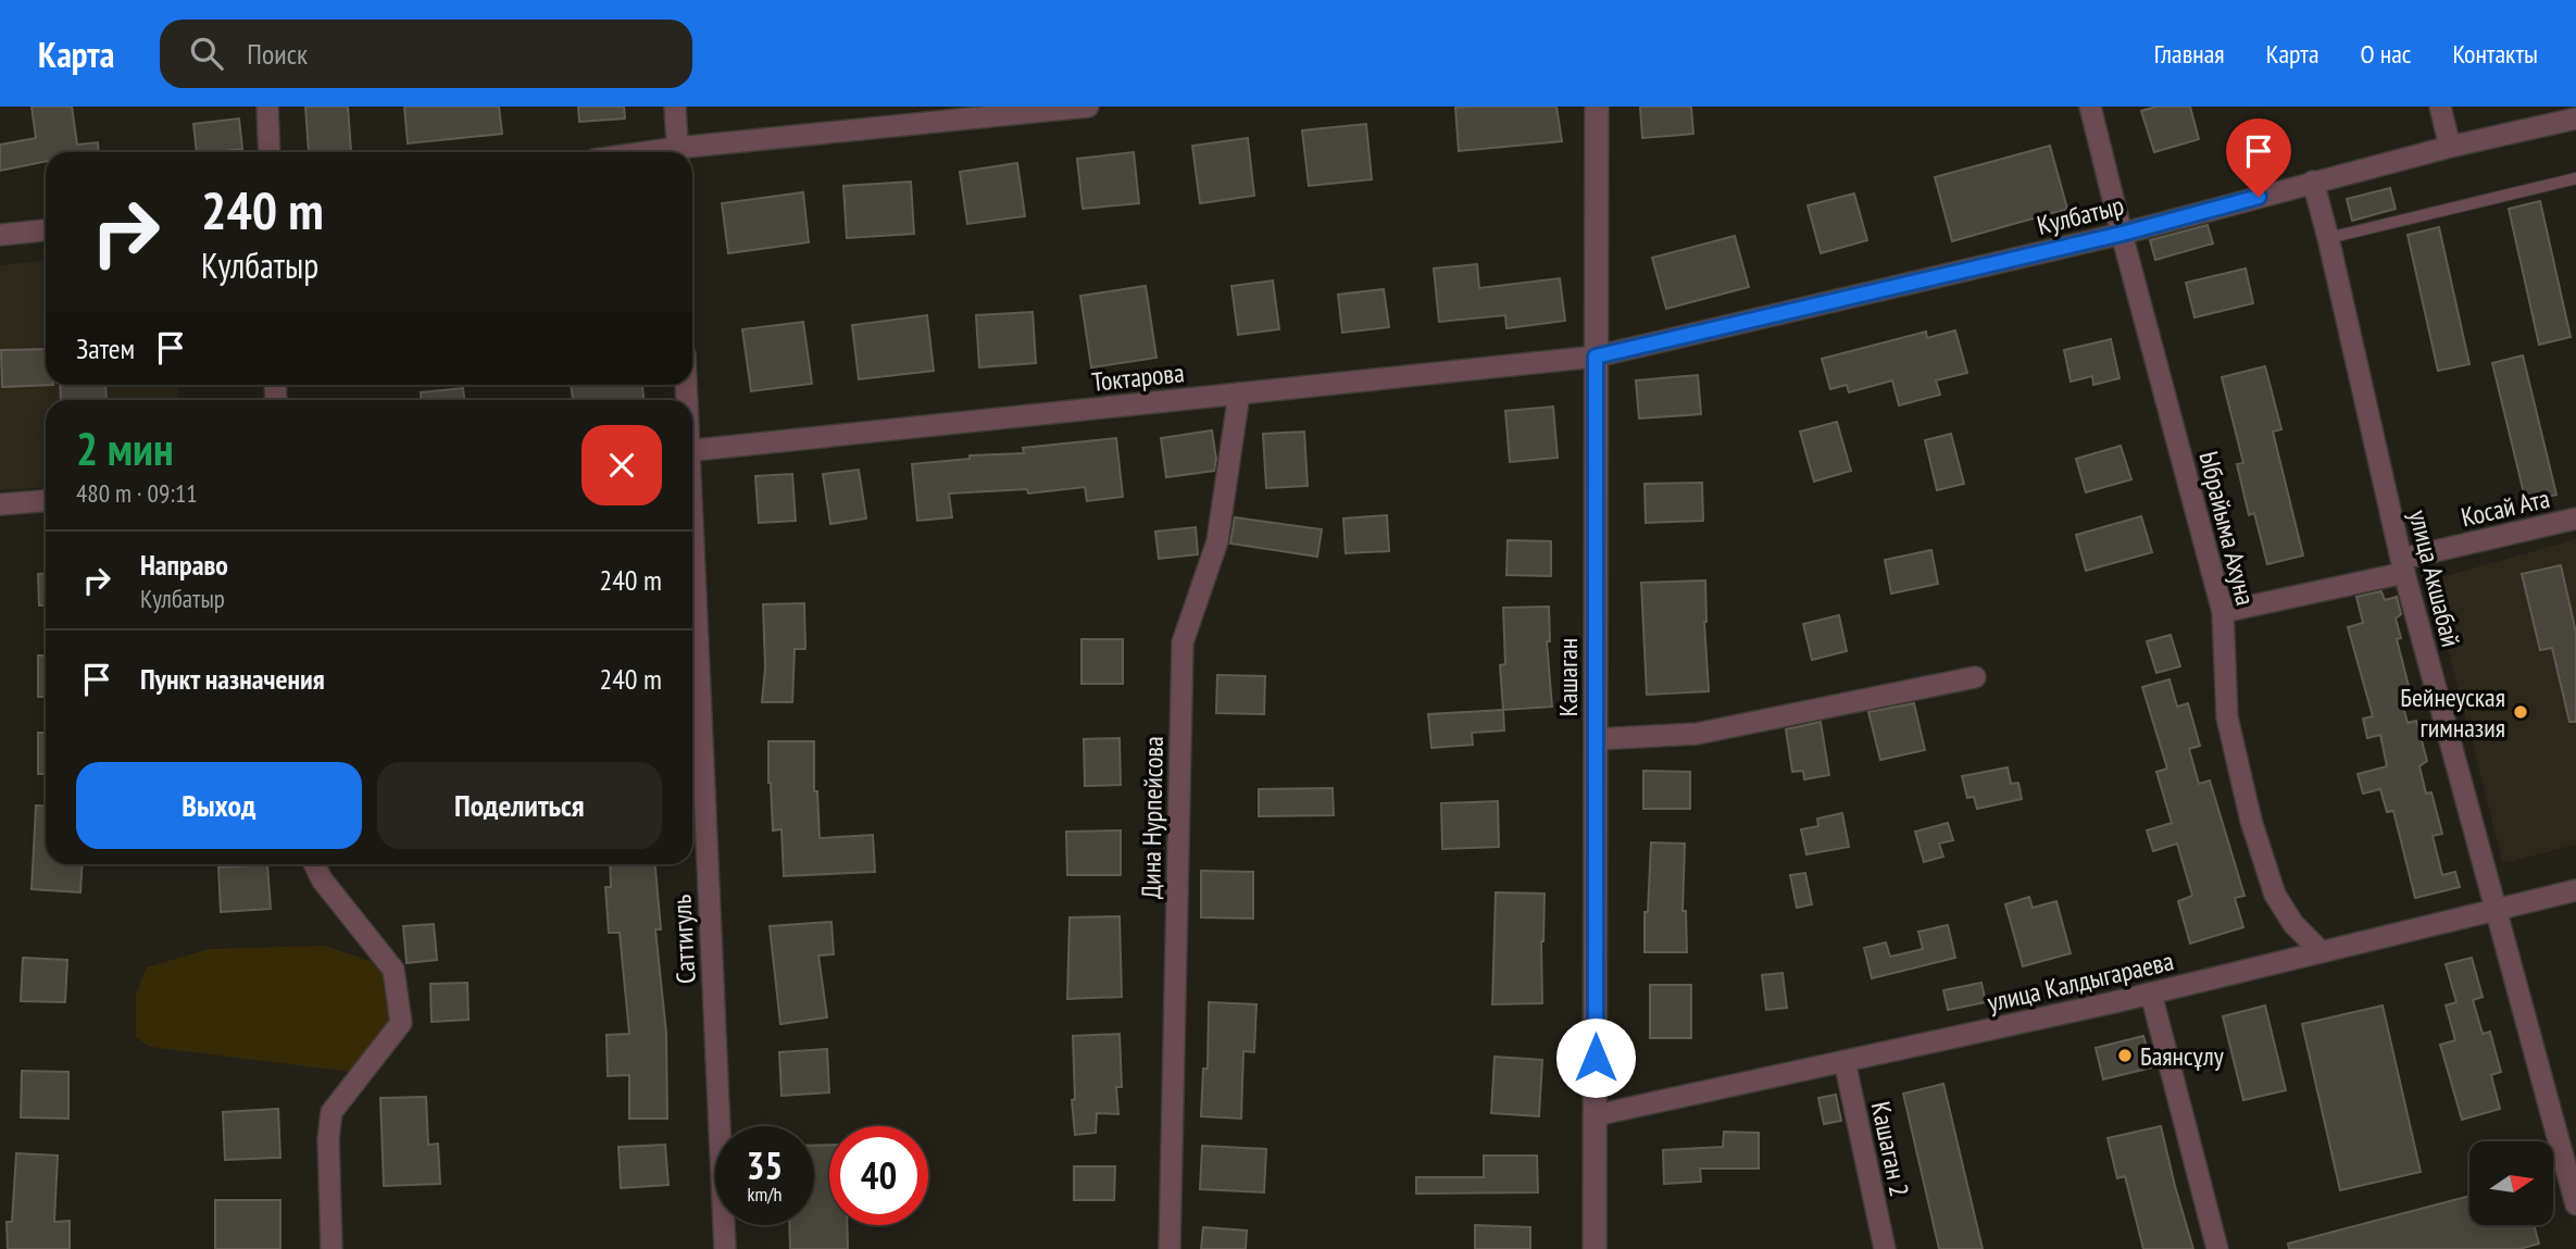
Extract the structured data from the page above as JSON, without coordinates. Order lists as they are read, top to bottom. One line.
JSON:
{"streets":{"street":["Кулбатыр","Токтарова","Косай Ата","Ыбрайыма Ахуна","улица Акшабай","Кашаган","Дина Нурпейсова","Саттигуль","улица Калдыгараева","Кашаган 2"]},"crossings":[["Кулбатыр","Токтарова"],["Кулбатыр","Ыбрайыма Ахуна"],["Кулбатыр","улица Акшабай"],["Кулбатыр","Кашаган"],["Токтарова","Кашаган"],["Токтарова","Дина Нурпейсова"],["Косай Ата","Ыбрайыма Ахуна"],["Косай Ата","улица Акшабай"],["Ыбрайыма Ахуна","улица Калдыгараева"],["улица Акшабай","улица Калдыгараева"],["Кашаган","улица Калдыгараева"],["улица Калдыгараева","Кашаган 2"]],"places":["Бейнеуская гимназия","Баянсұлу"],"north":"right","page":{"header":"Карта","search":"Поиск","nav":["Главная","Карта","О нас","Контакты"],"turn":["240 m","Кулбатыр"],"then":"Затем","heading":["2 мин","480 m · 09:11"],"list":[{"name":"Направо","note":"Кулбатыр","value":"240 m"},{"name":"Пункт назначения","value":"240 m"}],"buttons":["Выход","Поделиться"],"speed":"35 km/h","limit":"40"}}
